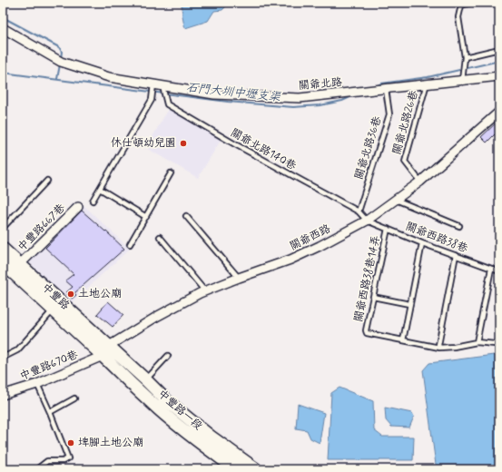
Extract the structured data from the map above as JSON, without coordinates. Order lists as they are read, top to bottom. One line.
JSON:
{"streets":{"main road":["中豐路","中豐路一段"],"street":["關爺北路","中豐路667巷","關爺西路","中豐路670巷"],"lane":["關爺北路26巷","關爺北路36巷","關爺北路140巷","關爺西路38巷","關爺西路38巷14弄"]},"crossings":[["關爺北路","關爺北路26巷"],["關爺北路","關爺北路36巷"],["關爺北路","關爺北路140巷"],["關爺北路26巷","關爺西路"],["關爺北路36巷","關爺北路140巷"],["關爺北路140巷","關爺西路"],["關爺北路140巷","關爺西路38巷"],["中豐路667巷","中豐路"],["關爺西路","關爺西路38巷"],["關爺西路","中豐路"],["關爺西路","中豐路670巷"],["關爺西路","中豐路一段"],["關爺西路38巷","關爺西路38巷14弄"],["中豐路","中豐路670巷"],["中豐路","中豐路一段"],["中豐路670巷","中豐路一段"]],"water":["石門大圳中壢支渠"],"places":["休仕頓幼兒園","土地公廟","埤腳土地公廟"]}
